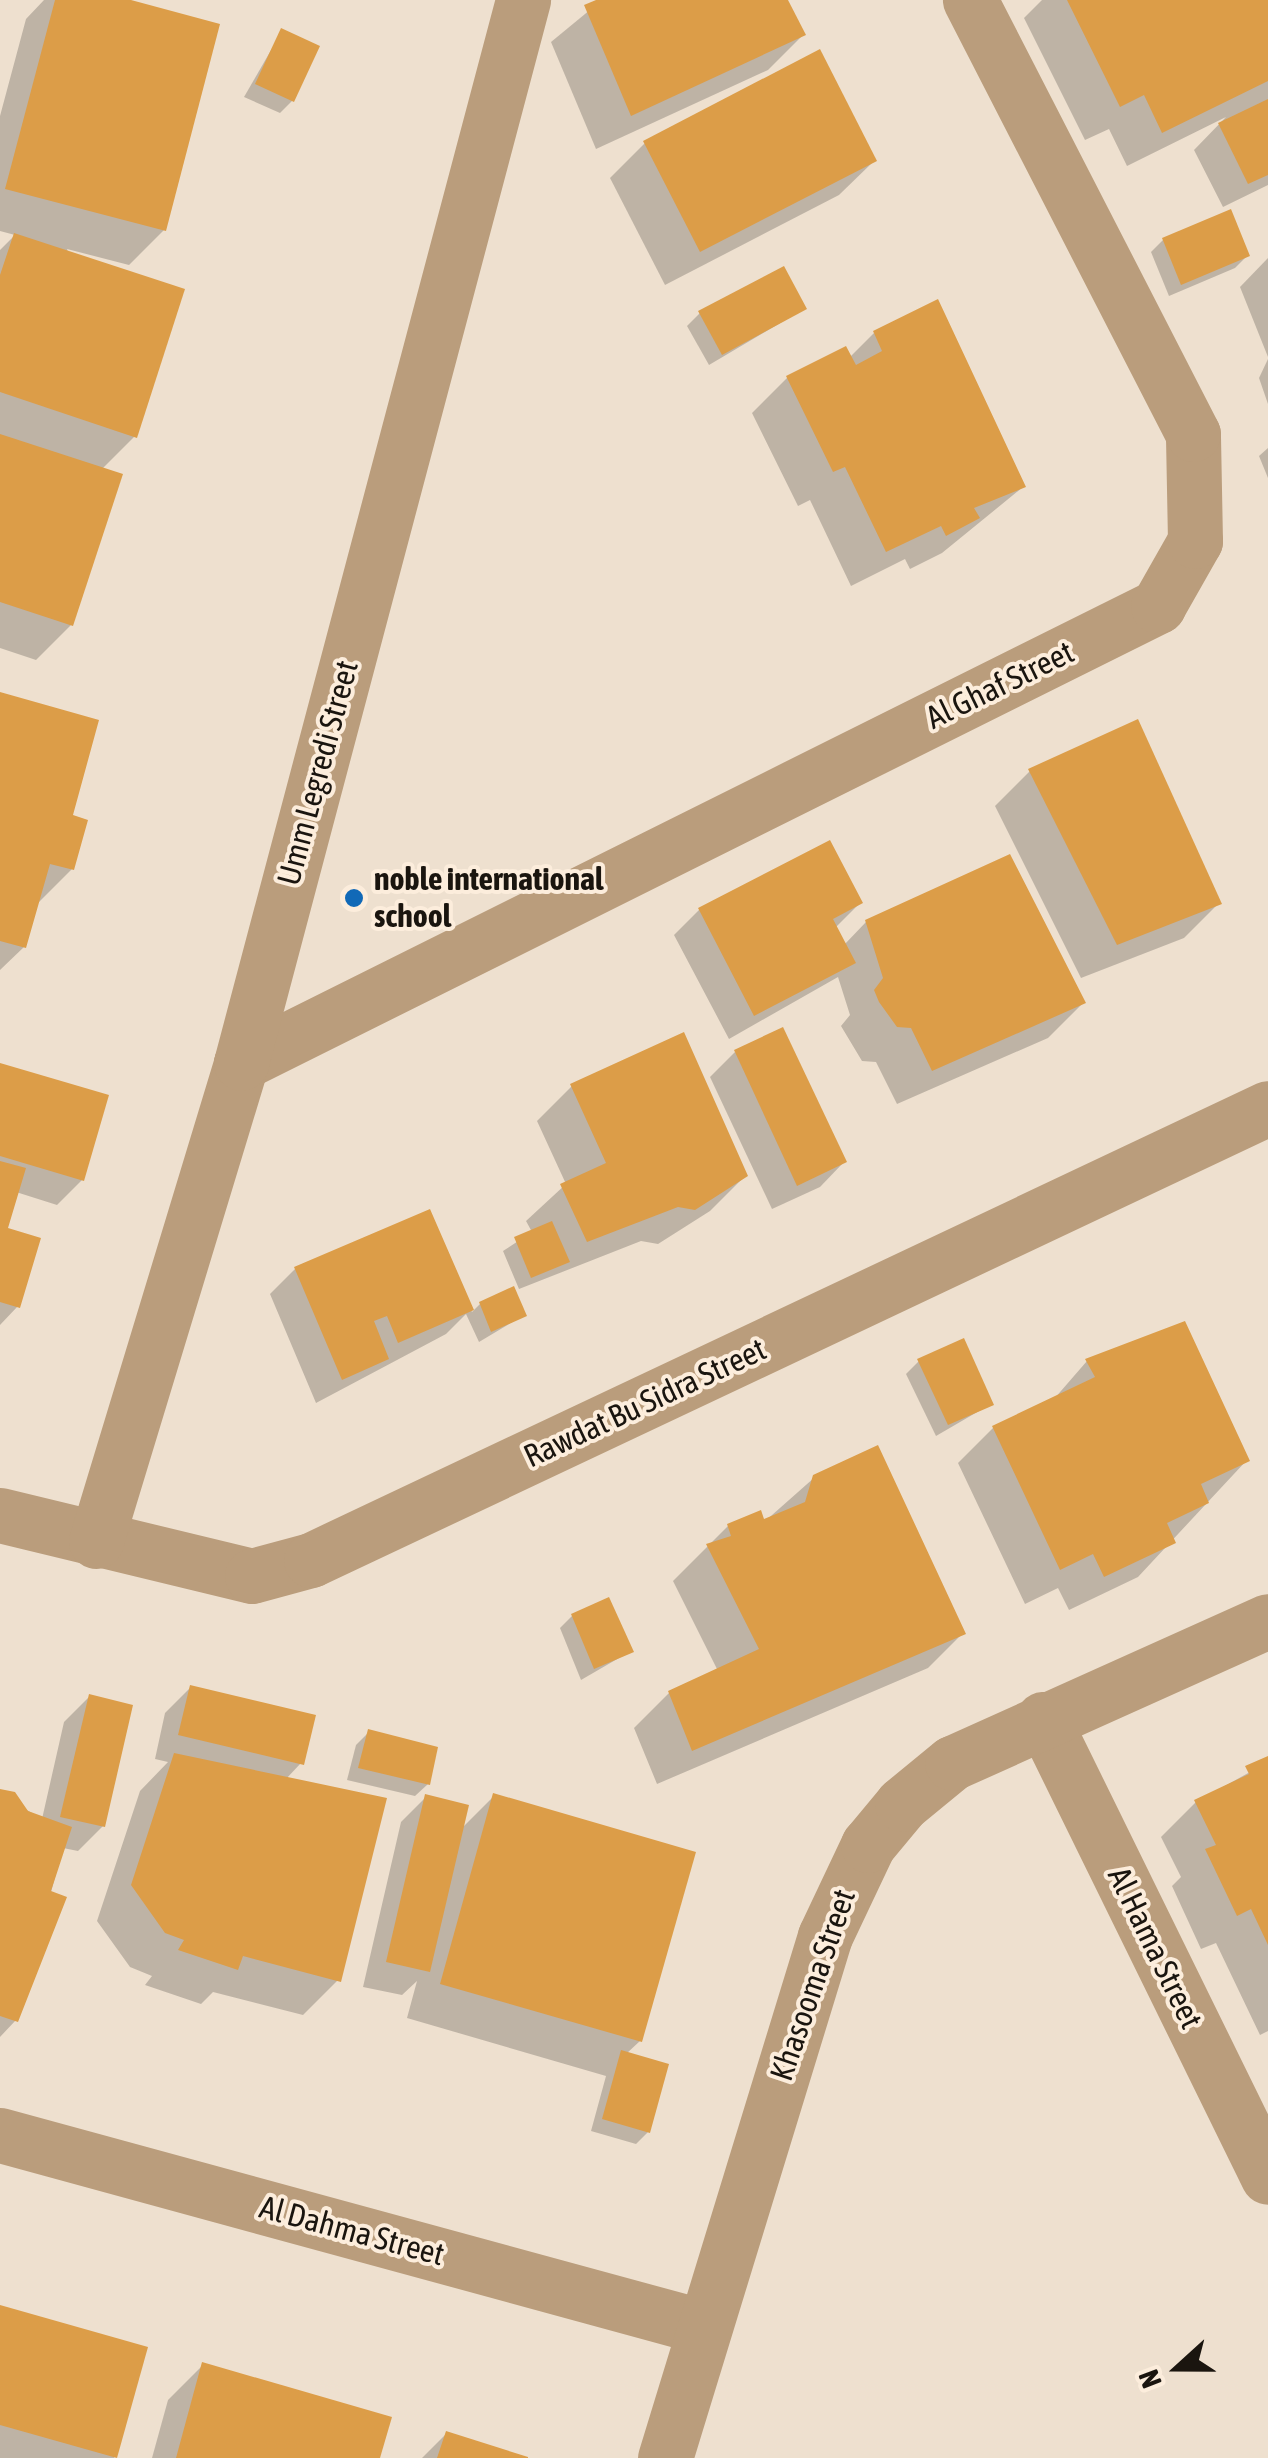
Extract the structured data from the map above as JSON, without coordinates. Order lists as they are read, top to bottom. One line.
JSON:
{"streets":{"street":["Al Ghaf Street","Umm Legredi Street","Rawdat Bu Sidra Street","Al Hama Street","Khasooma Street","Al Dahma Street"]},"crossings":[["Al Ghaf Street","Umm Legredi Street"],["Umm Legredi Street","Rawdat Bu Sidra Street"],["Al Hama Street","Khasooma Street"],["Khasooma Street","Al Dahma Street"]],"places":["noble international school"],"north":"left"}
